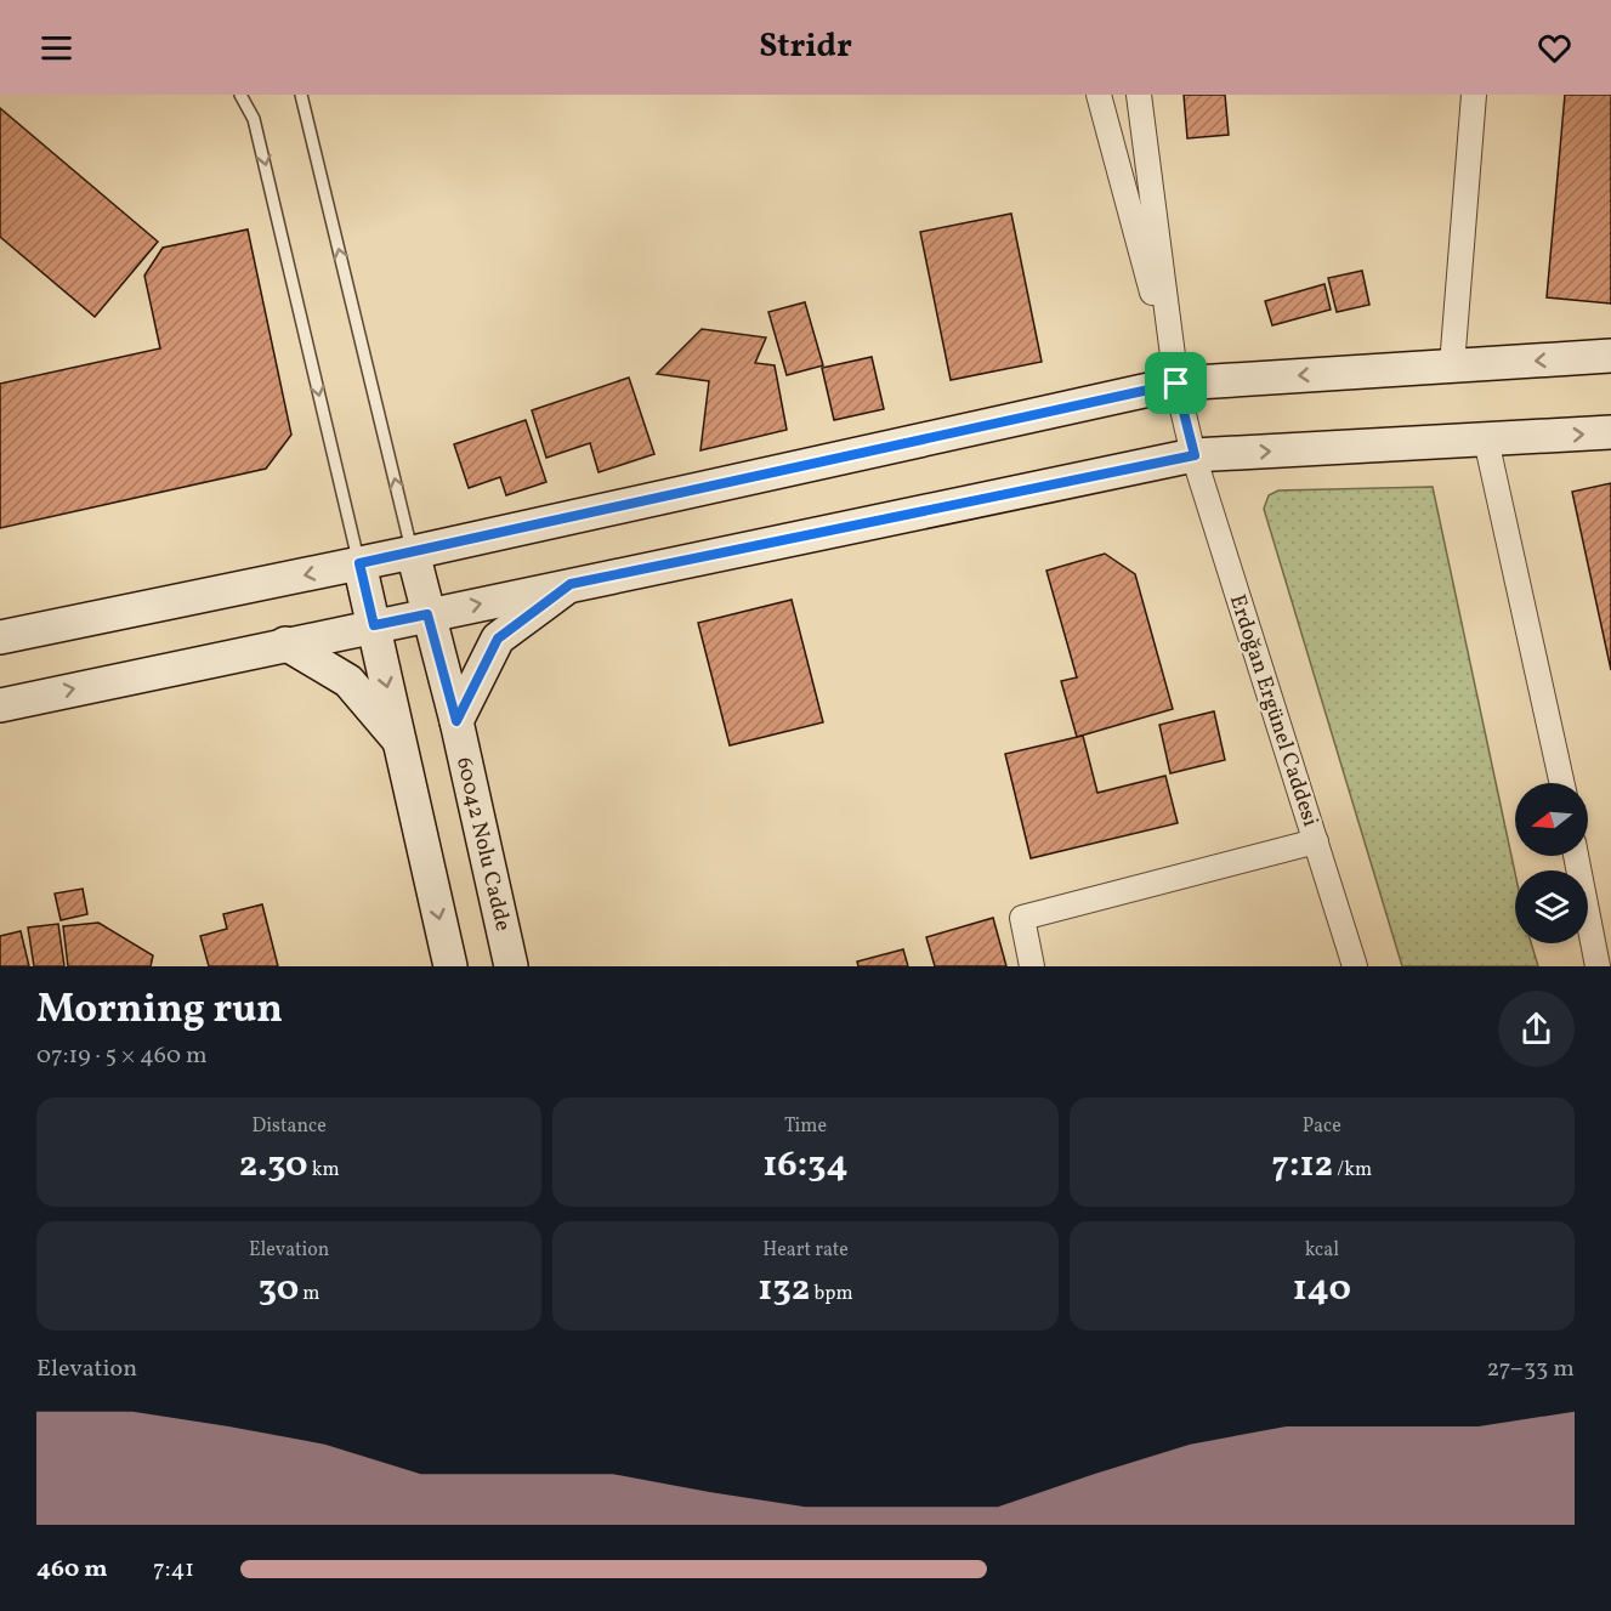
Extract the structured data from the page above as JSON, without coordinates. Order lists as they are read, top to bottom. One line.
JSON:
{"streets":{"main road":["60042 Nolu Cadde"],"street":["Erdoğan Ergünel Caddesi"]},"north":"left","page":{"header":"Stridr","heading":["Morning run","07:19 · 5 × 460 m"],"stats":[["Distance","2.30 km"],["Time","16:34"],["Pace","7:12 /km"],["Elevation","30 m"],["Heart rate","132 bpm"],["kcal","140"]],"chart":["Elevation","27–33 m"],"list":[{"name":"460 m","note":"7:41"}]}}
